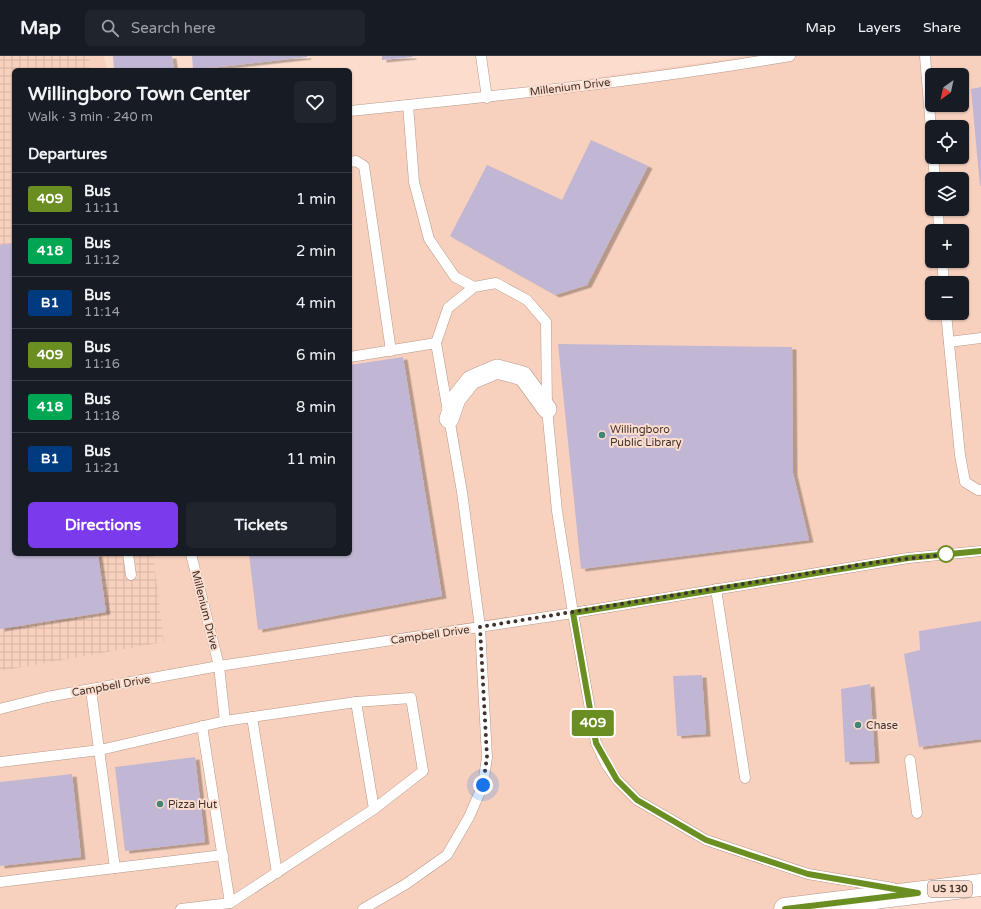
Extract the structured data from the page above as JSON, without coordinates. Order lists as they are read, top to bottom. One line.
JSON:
{"streets":{"highway":["US 130"],"lane":["Millenium Drive","Campbell Drive"]},"crossings":[["Millenium Drive","Campbell Drive"]],"places":["Willingboro Public Library","Chase","Pizza Hut"],"lines":["bus line 409"],"north":"bottom left","page":{"header":"Map","search":"Search here","nav":["Map","Layers","Share"],"on_map":"409","map_buttons":["+","−"],"heading":[["Willingboro Town Center","Walk · 3 min · 240 m"],"Departures"],"list":[{"mark":"409","name":"Bus","note":"11:11","value":"1 min"},{"mark":"418","name":"Bus","note":"11:12","value":"2 min"},{"mark":"B1","name":"Bus","note":"11:14","value":"4 min"},{"mark":"409","name":"Bus","note":"11:16","value":"6 min"},{"mark":"418","name":"Bus","note":"11:18","value":"8 min"},{"mark":"B1","name":"Bus","note":"11:21","value":"11 min"}],"buttons":["Directions","Tickets"]}}
